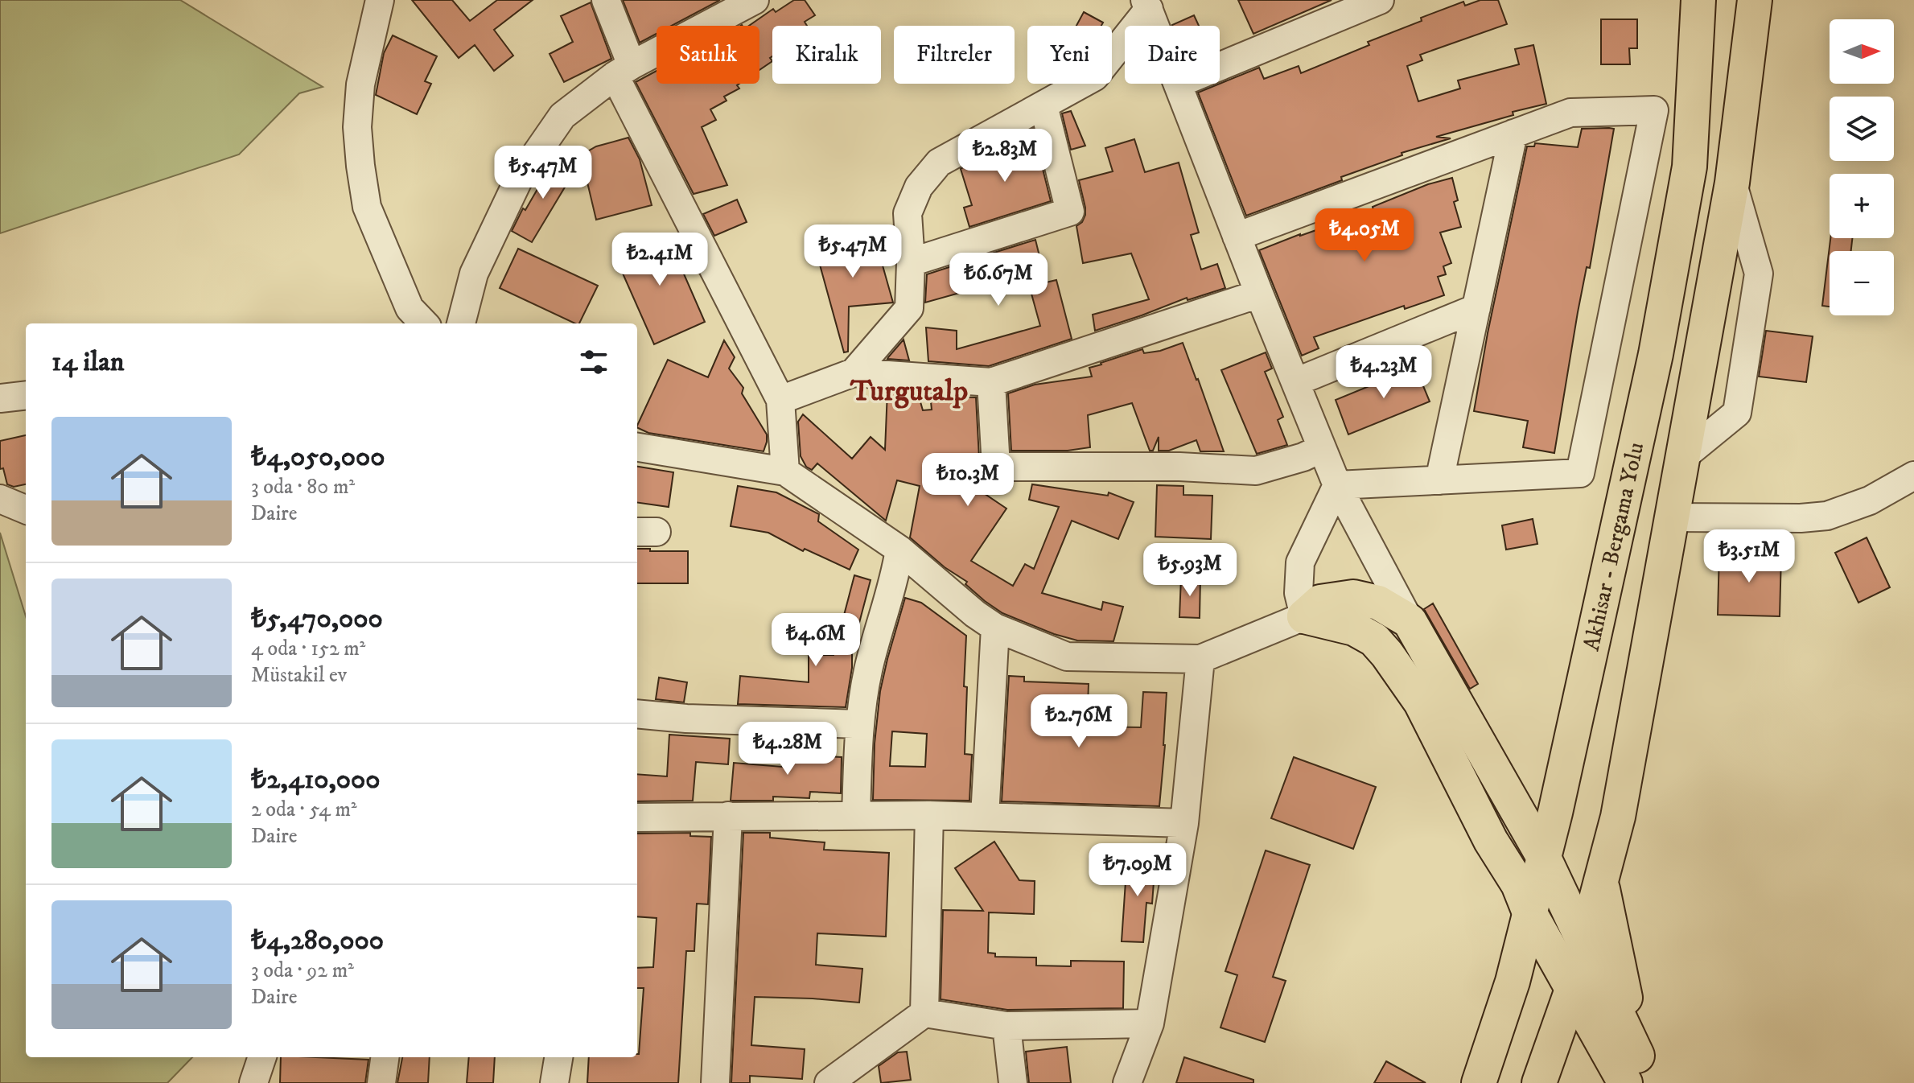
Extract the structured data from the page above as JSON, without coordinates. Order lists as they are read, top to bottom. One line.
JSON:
{"streets":{"main road":["Akhisar - Bergama Yolu"]},"districts":["Turgutalp"],"north":"right","page":{"map_buttons":["+","−"],"chip":["Satılık","Kiralık","Filtreler","Yeni","Daire"],"price":["₺2.83M","₺5.47M","₺4.05M","₺5.47M","₺2.41M","₺6.67M","₺4.23M","₺10.3M","₺3.51M","₺5.93M","₺4.6M","₺2.76M","₺4.28M","₺7.09M"],"heading":"14 ilan","list":[{"name":"₺4,050,000","note":"3 oda · 80 m² · Daire"},{"name":"₺5,470,000","note":"4 oda · 152 m² · Müstakil ev"},{"name":"₺2,410,000","note":"2 oda · 54 m² · Daire"},{"name":"₺4,280,000","note":"3 oda · 92 m² · Daire"}]}}
